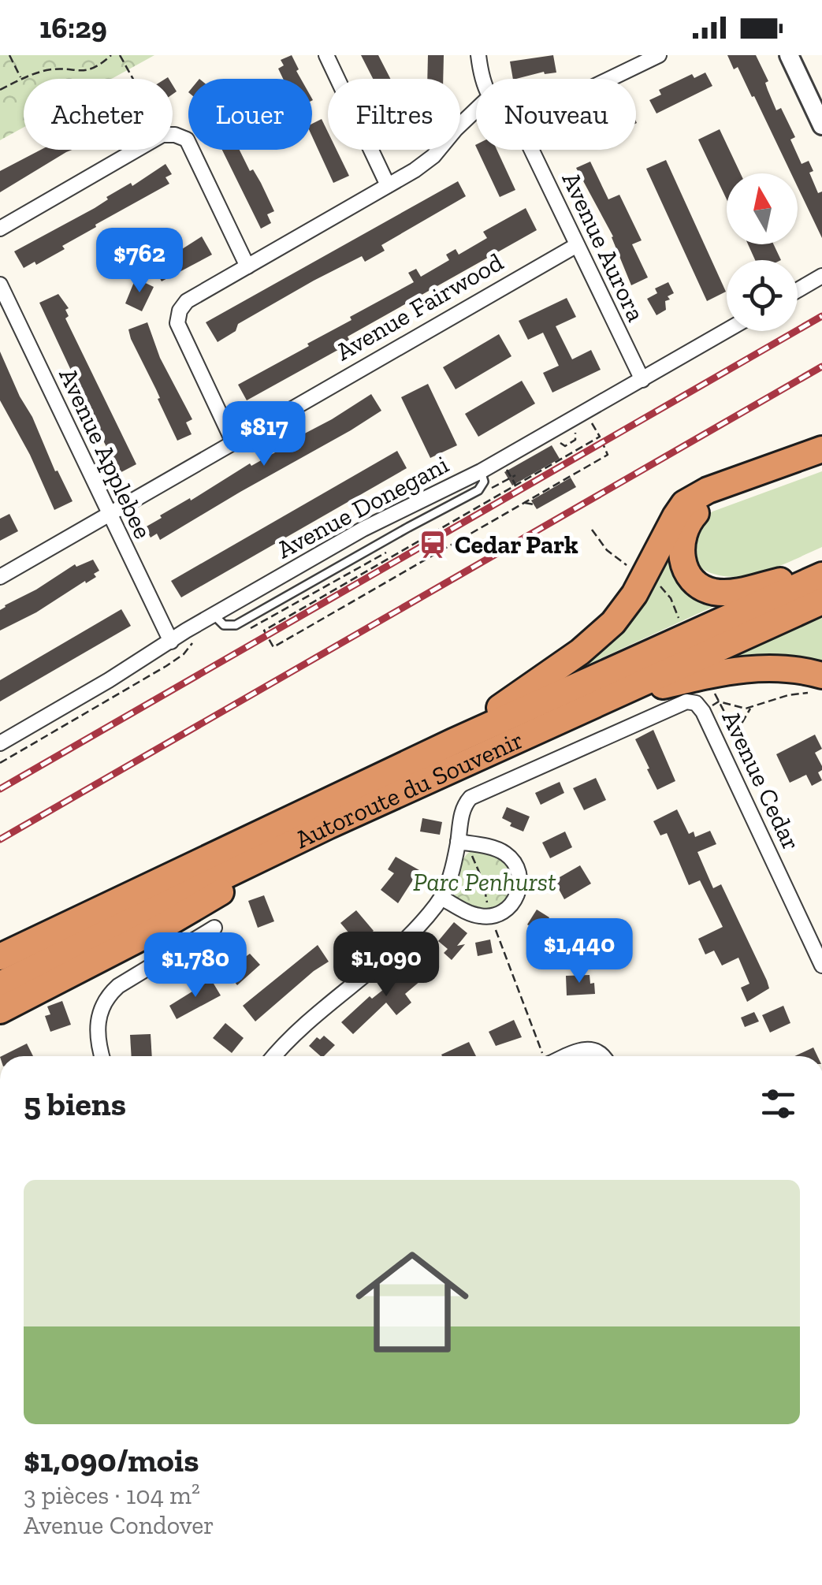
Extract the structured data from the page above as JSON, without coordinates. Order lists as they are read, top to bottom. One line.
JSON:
{"streets":{"highway":["Autoroute du Souvenir"],"street":["Avenue Aurora","Avenue Fairwood","Avenue Applebee","Avenue Donegani","Avenue Cedar"]},"crossings":[["Avenue Aurora","Avenue Fairwood"],["Avenue Aurora","Avenue Donegani"],["Avenue Fairwood","Avenue Applebee"],["Avenue Applebee","Avenue Donegani"]],"parks":["Parc Penhurst"],"places":{"station":["Cedar Park"]},"north":"top","page":{"status":"16:29","chip":["Acheter","Louer","Filtres","Nouveau"],"price":["$762","$817","$1,440","$1,090","$1,780"],"heading":"5 biens","list":[{"name":"$1,090/mois","note":"3 pièces · 104 m² · Avenue Condover"}]}}
